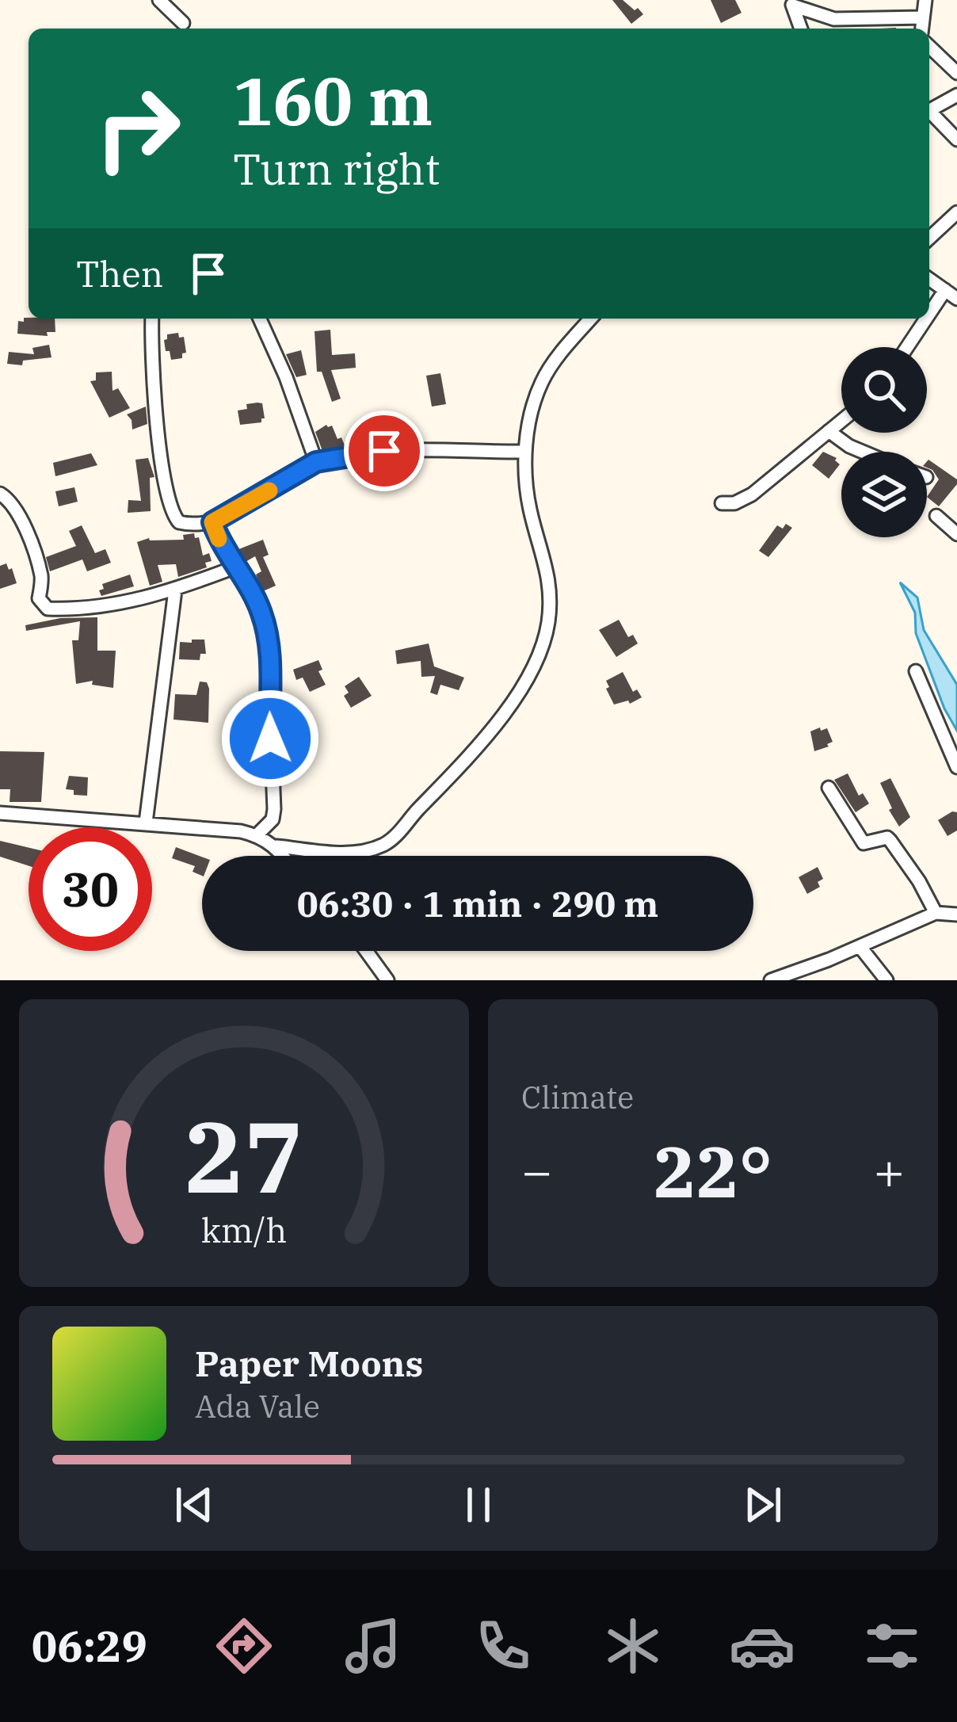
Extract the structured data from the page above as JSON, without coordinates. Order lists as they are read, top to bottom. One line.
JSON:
{"page":{"turn":["160 m","Turn right"],"then":"Then","limit":"30","trip":"06:30 · 1 min · 290 m","tile":"Climate","heat":["−","22°","+"],"song":["Paper Moons","Ada Vale"],"tabs":"06:29","gauge":["27","km/h"]}}
